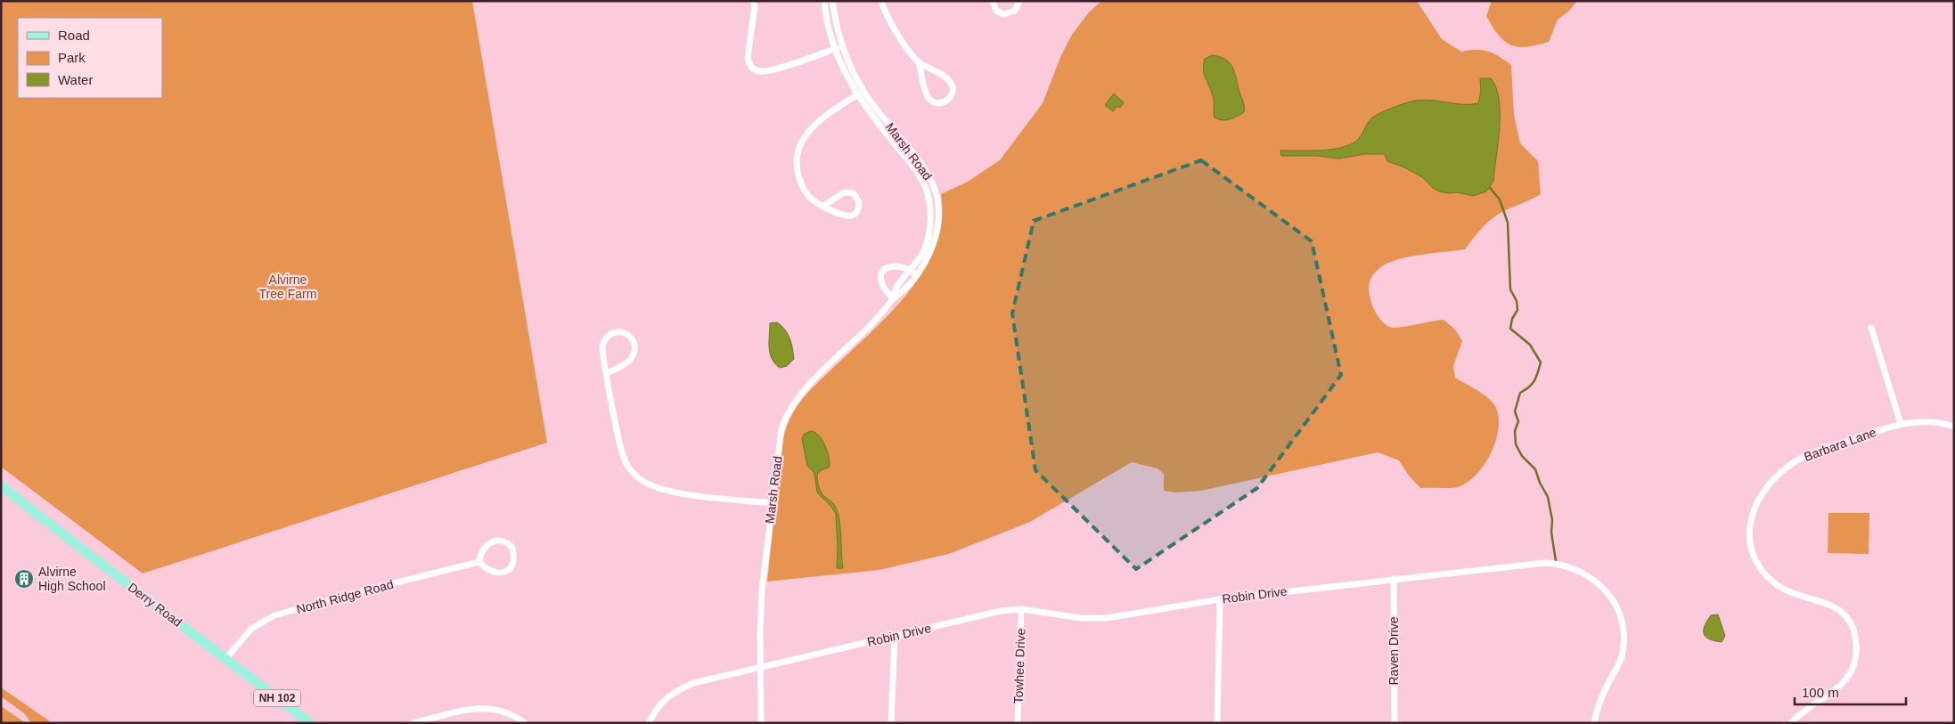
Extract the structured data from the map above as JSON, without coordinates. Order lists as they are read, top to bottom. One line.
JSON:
{"streets":{"main road":["Derry Road","NH 102"],"street":["Marsh Road","Barbara Lane","Robin Drive","North Ridge Road","Raven Drive","Towhee Drive"]},"crossings":[["Marsh Road","Robin Drive"],["Robin Drive","Raven Drive"],["Robin Drive","Towhee Drive"],["North Ridge Road","Derry Road"]],"parks":["Alvirne Tree Farm"],"places":{"building":["Alvirne High School"]},"legend":["Road","Park","Water"],"scale_bar":"100 m"}
